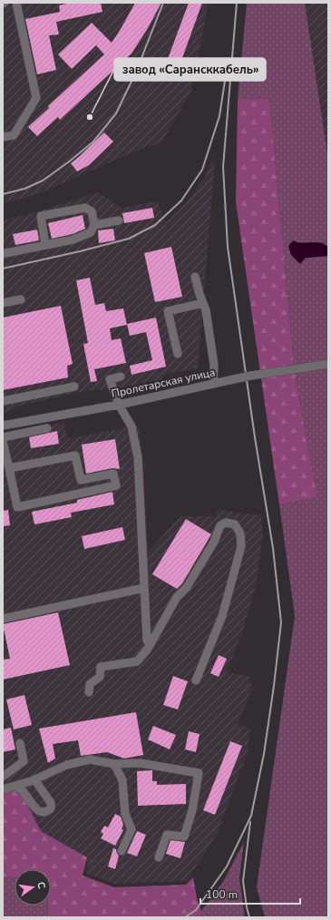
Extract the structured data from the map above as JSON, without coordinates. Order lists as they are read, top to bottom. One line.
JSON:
{"streets":{"street":["Пролетарская улица"]},"places":["завод «Сарансккабель»"],"scale_bar":"100 m","north":"right"}
